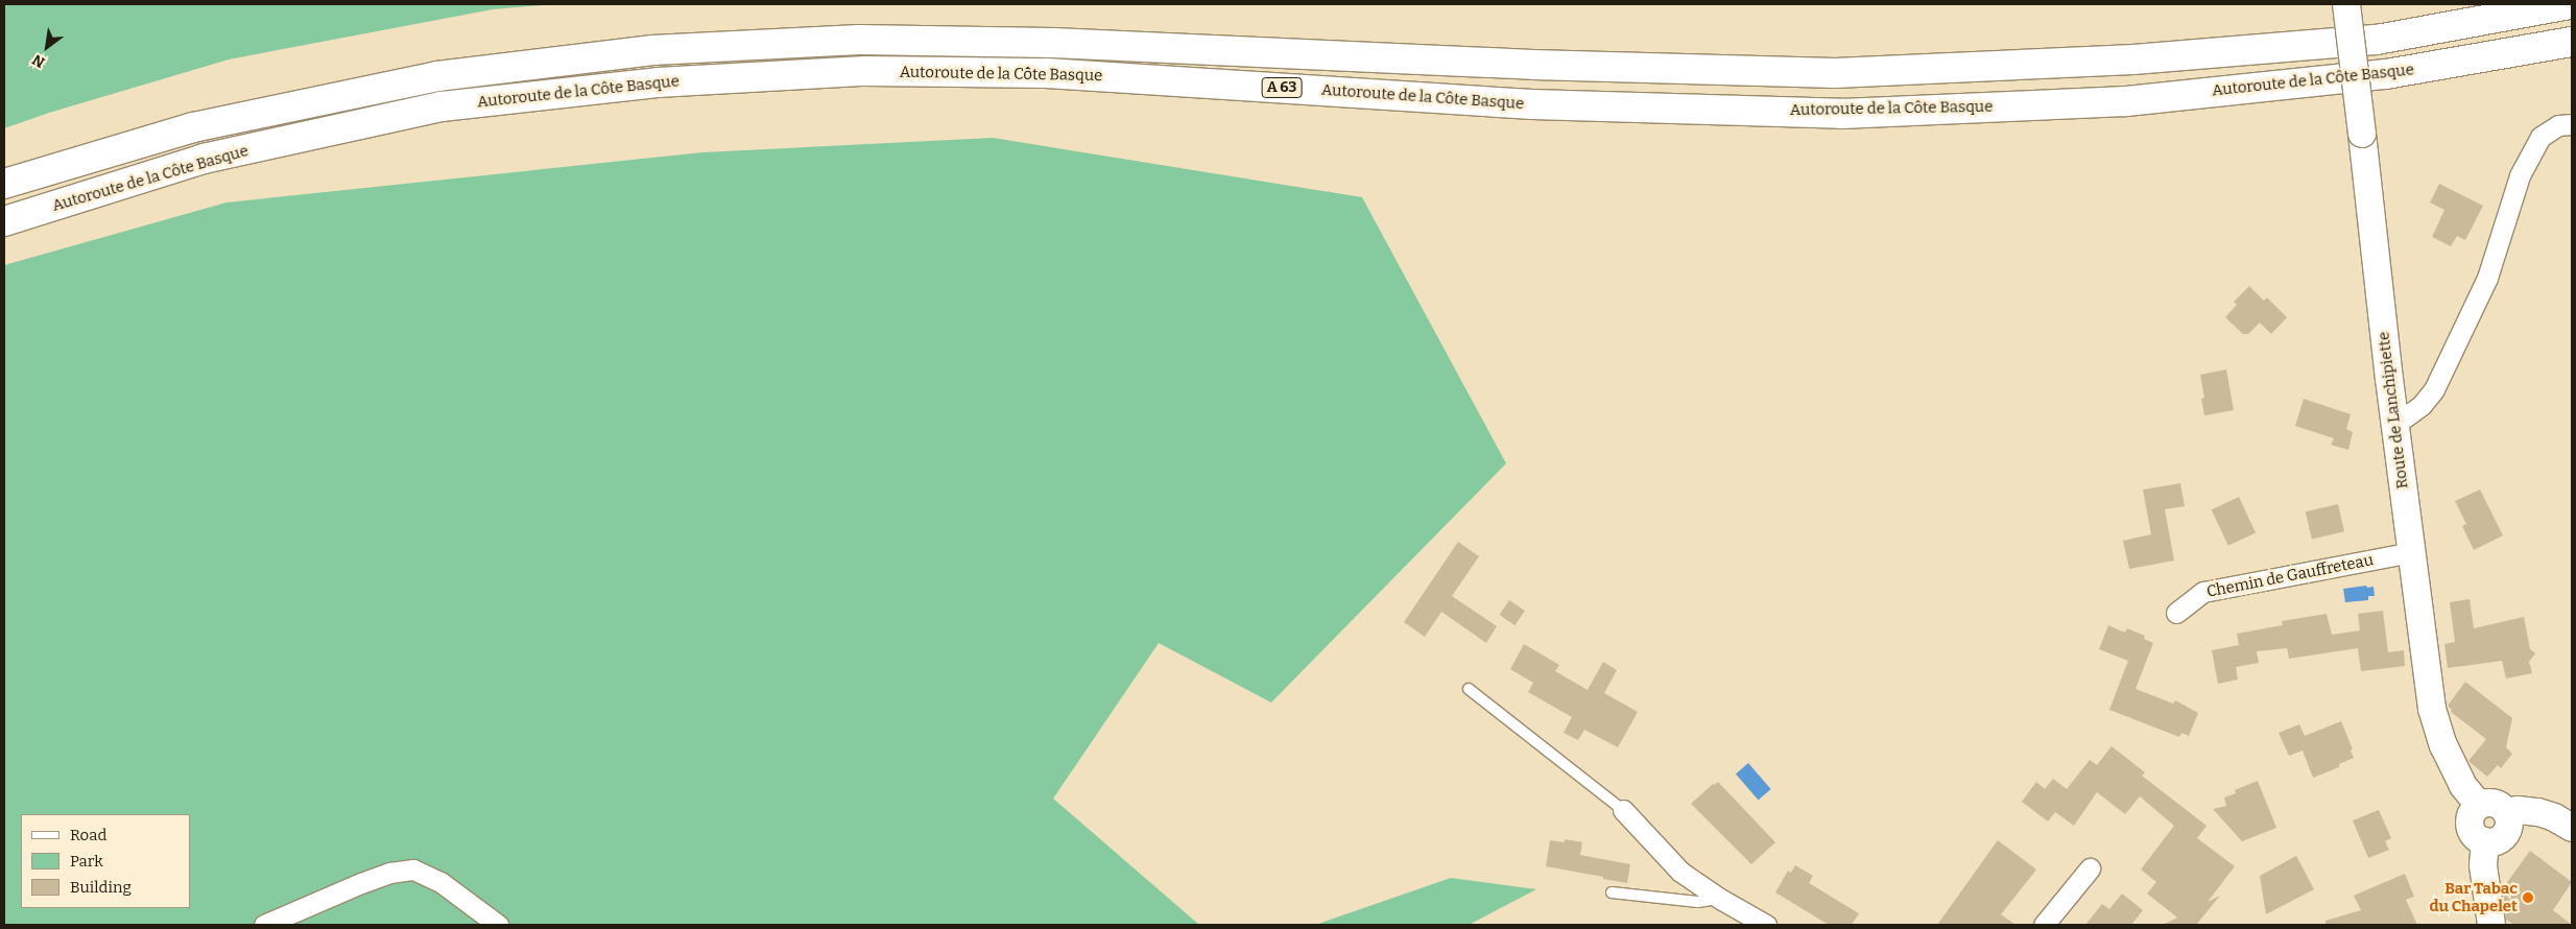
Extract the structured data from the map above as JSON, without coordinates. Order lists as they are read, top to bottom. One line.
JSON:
{"streets":{"highway":["Autoroute de la Côte Basque","A 63"],"street":["Route de Lanchipiette","Chemin de Gauffreteau"]},"crossings":[["Route de Lanchipiette","Chemin de Gauffreteau"]],"places":["Bar Tabac du Chapelet"],"legend":["Road","Park","Building"],"north":"bottom left"}
